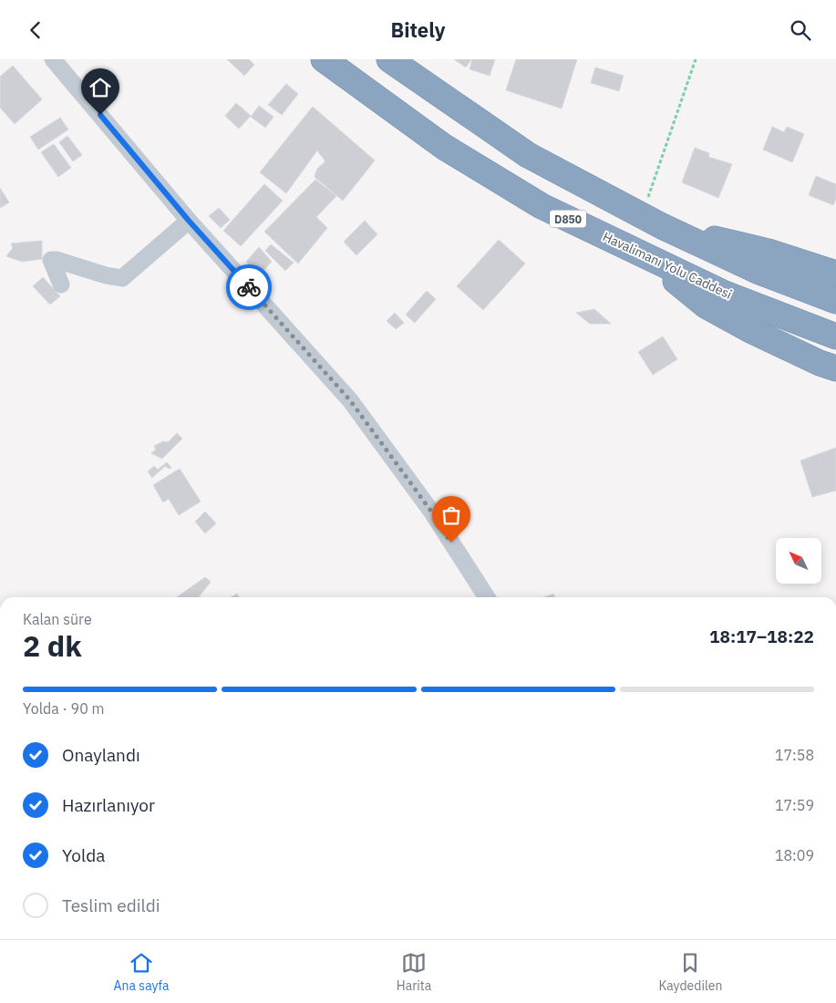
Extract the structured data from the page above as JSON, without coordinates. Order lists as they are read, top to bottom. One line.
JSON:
{"streets":{"highway":["D850","Havalimanı Yolu Caddesi"]},"north":"top left","page":{"header":"Bitely","heading":["2 dk","Kalan süre","18:17–18:22"],"bar":"Yolda · 90 m","list":[["Onaylandı","17:58"],["Hazırlanıyor","17:59"],["Yolda","18:09"],"Teslim edildi"],"tabs":["Ana sayfa","Harita","Kaydedilen"]}}
